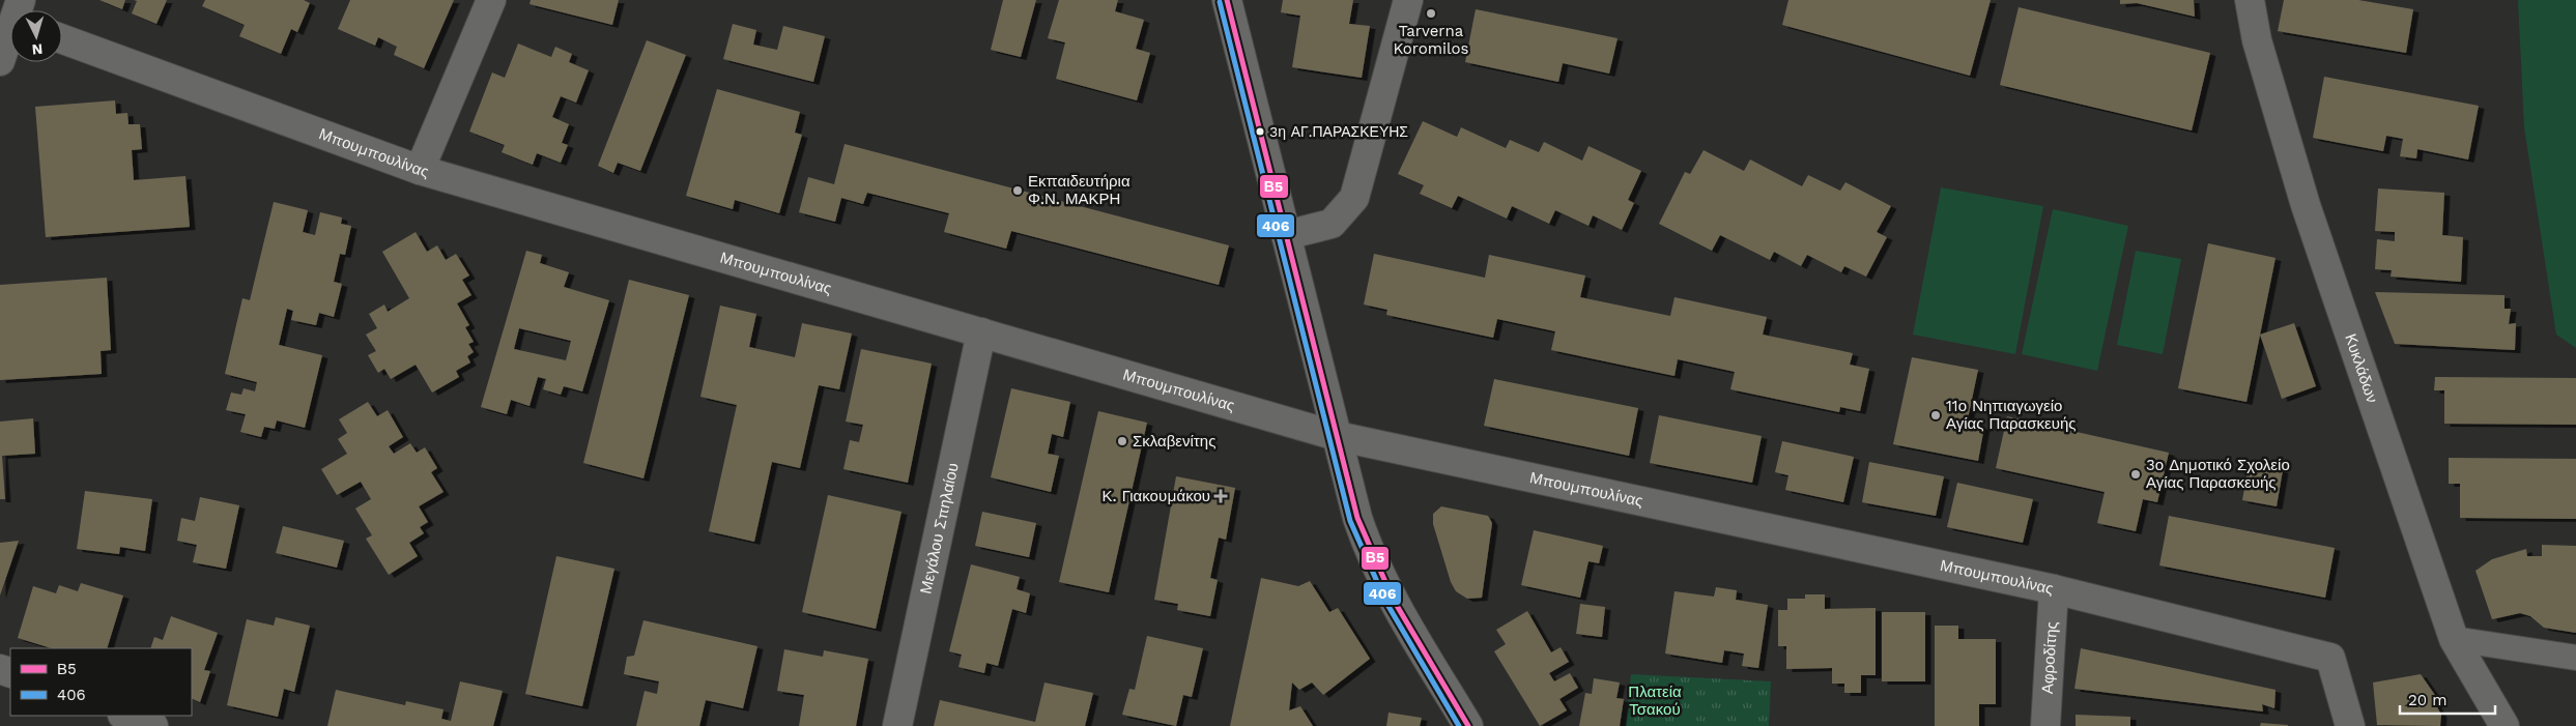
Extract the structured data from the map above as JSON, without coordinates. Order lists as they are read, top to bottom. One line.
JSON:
{"streets":{"street":["Μπουμπουλίνας","Κυκλάδων","Μεγάλου Σπηλαίου","Αφροδίτης"]},"crossings":[["Μπουμπουλίνας","Μεγάλου Σπηλαίου"],["Μπουμπουλίνας","Αφροδίτης"]],"parks":["Πλατεία Τσακού"],"places":{"other":["Tarverna Koromilos","3η ΑΓ.ΠΑΡΑΣΚΕΥΗΣ","Εκπαιδευτήρια Φ.Ν. ΜΑΚΡΗ","11ο Νηπιαγωγείο Αγίας Παρασκευής","Σκλαβενίτης","3ο Δημοτικό Σχολείο Αγίας Παρασκευής"],"health":["Κ. Γιακουμάκου"]},"lines":["transit line Β5","transit line 406"],"legend":["Β5","406"],"scale_bar":"20 m","north":"bottom"}
